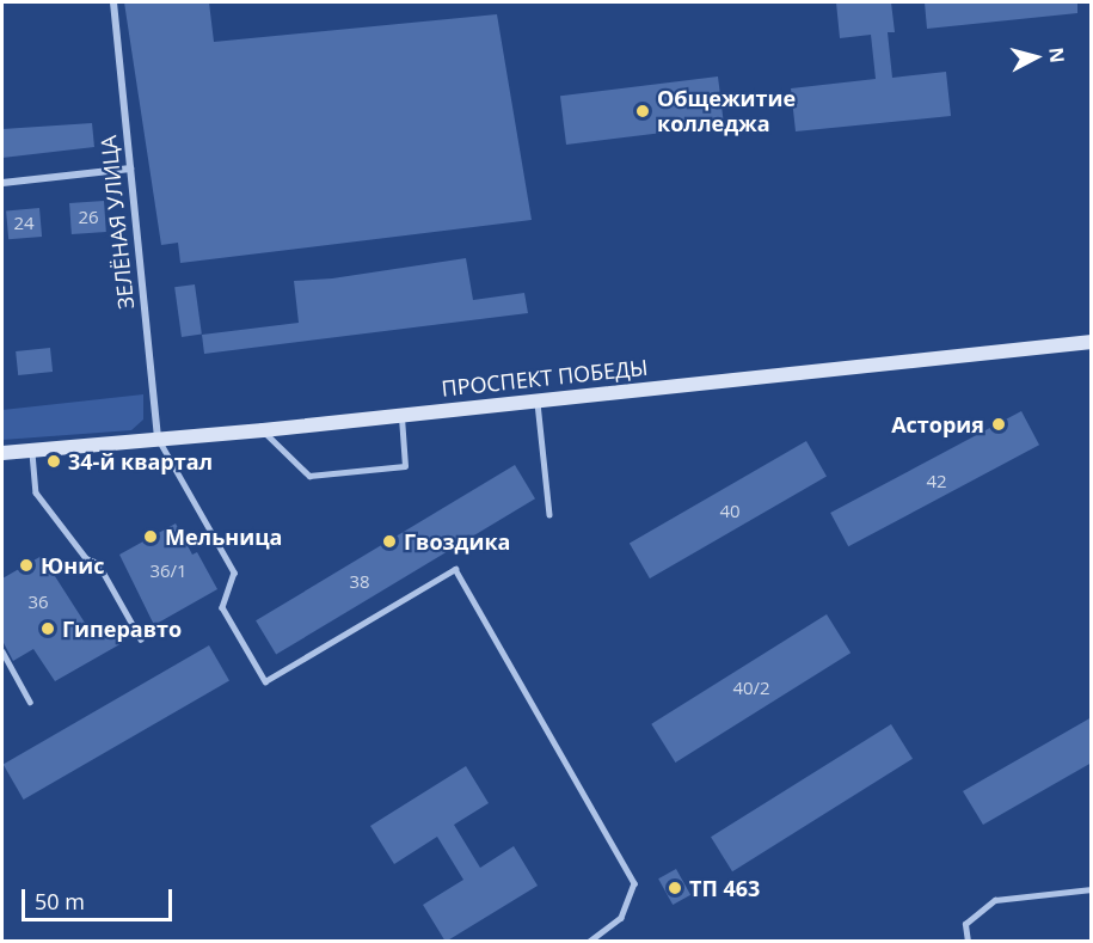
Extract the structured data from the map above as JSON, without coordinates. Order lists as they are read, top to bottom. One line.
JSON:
{"streets":{"street":["ЗЕЛЁНАЯ УЛИЦА","ПРОСПЕКТ ПОБЕДЫ"]},"crossings":[["ЗЕЛЁНАЯ УЛИЦА","ПРОСПЕКТ ПОБЕДЫ"]],"places":["Общежитие колледжа","Астория","34-й квартал","Мельница","Гвоздика","Юнис","Гиперавто","ТП 463"],"house_numbers":["26","24","42","40","36/1","38","36","40/2"],"scale_bar":"50 m","north":"right"}
